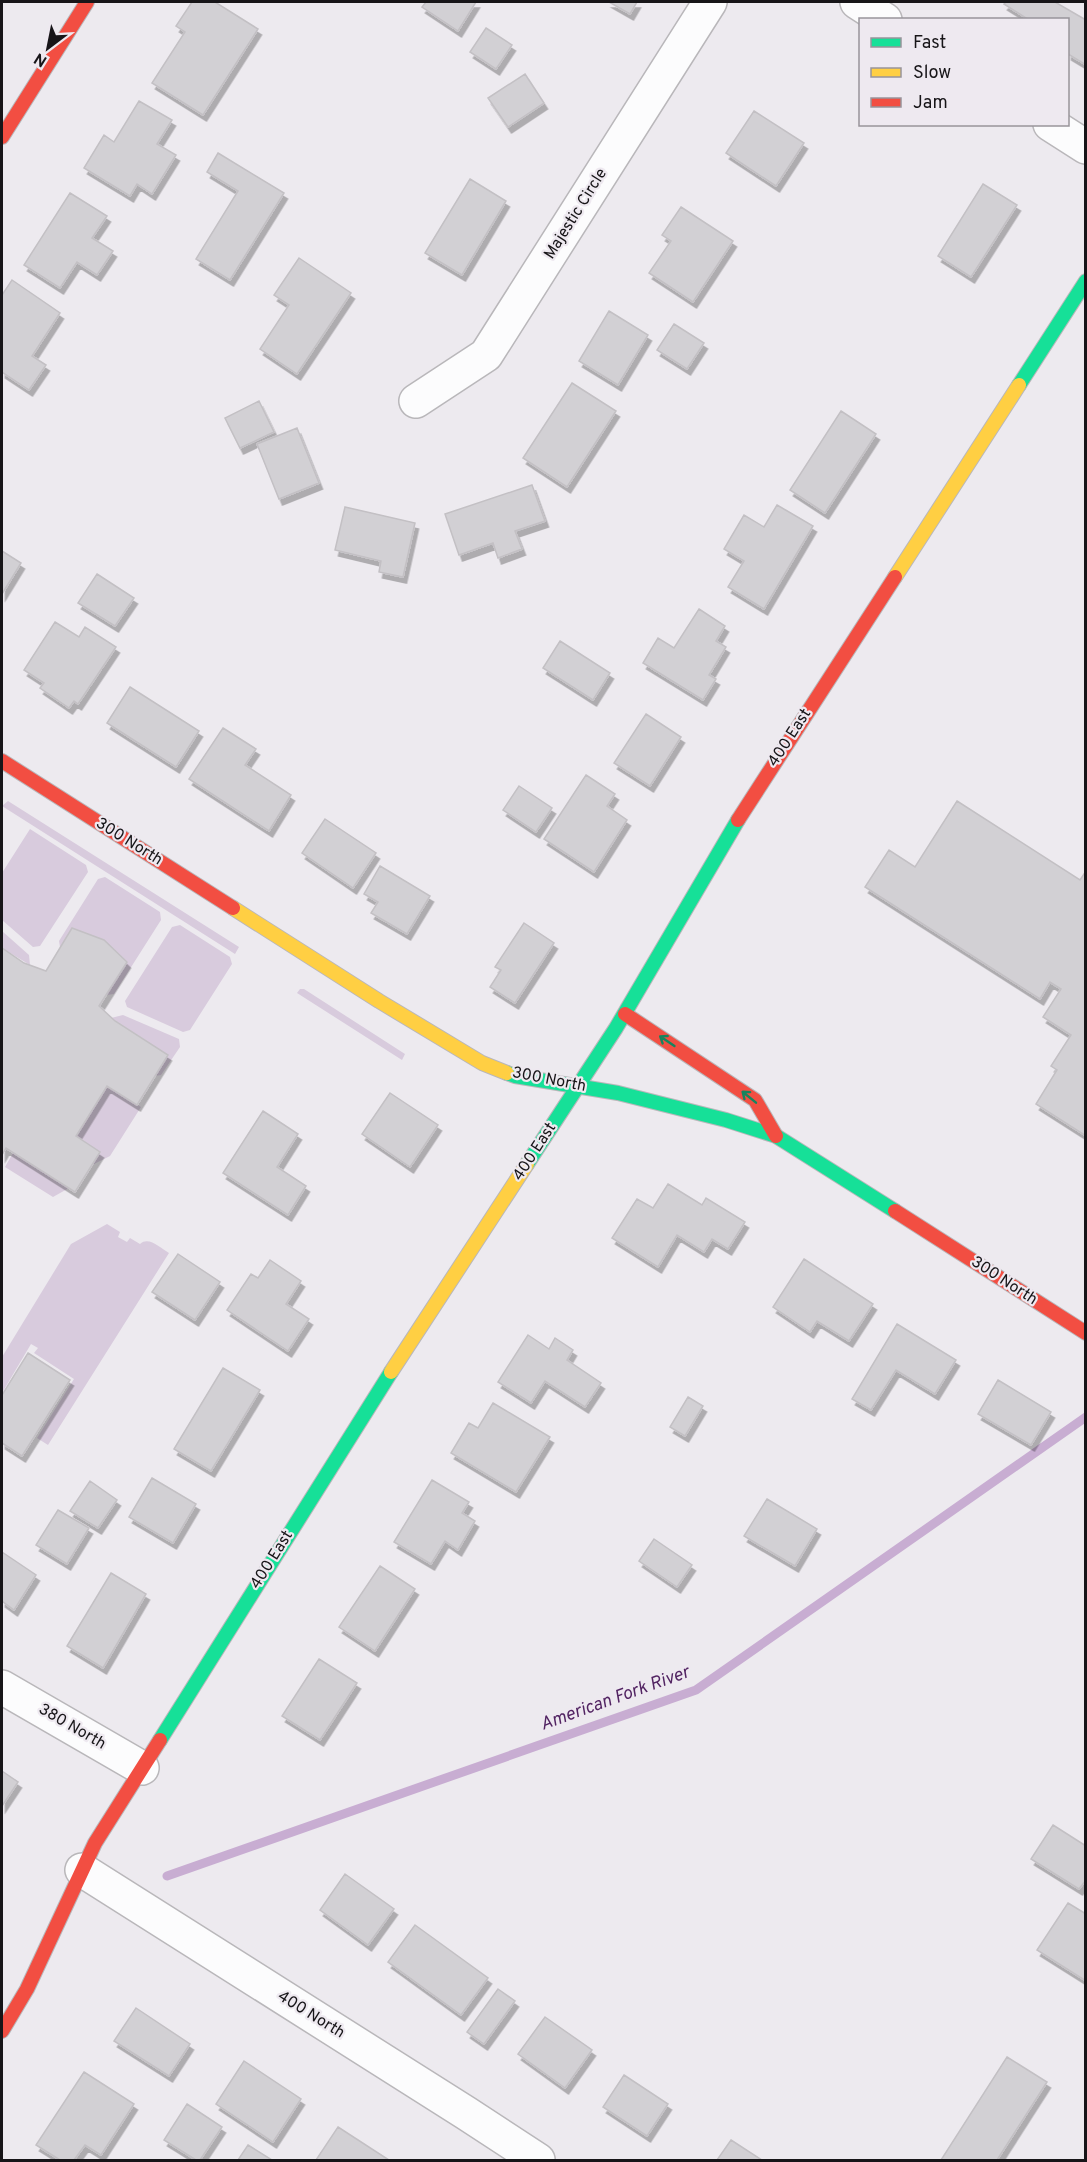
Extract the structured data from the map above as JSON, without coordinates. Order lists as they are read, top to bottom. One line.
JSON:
{"streets":{"street":["Majestic Circle","400 East","300 North","380 North","400 North"]},"crossings":[["400 East","300 North"],["400 East","380 North"],["400 East","400 North"]],"water":["American Fork River"],"legend":["Fast","Slow","Jam"],"north":"bottom left"}
